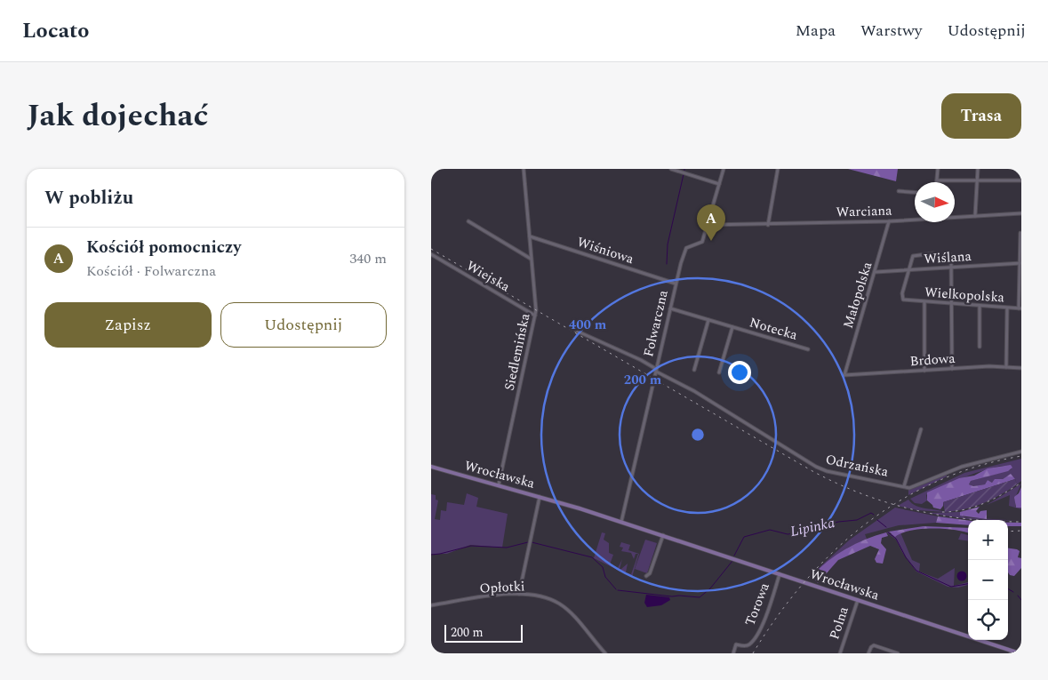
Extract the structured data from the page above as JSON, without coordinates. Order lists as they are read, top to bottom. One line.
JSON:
{"streets":{"main road":["Wrocławska"],"street":["Warciana","Wiśniowa","Wiślana","Wiejska","Małopolska","Wielkopolska","Folwarczna","Notecka","Siedlemińska","Brdowa","Odrzańska","Opłotki","Torowa","Polna"]},"crossings":[["Warciana","Małopolska"],["Warciana","Folwarczna"],["Wiśniowa","Folwarczna"],["Wiśniowa","Siedlemińska"],["Wiślana","Małopolska"],["Wiślana","Wielkopolska"],["Wiejska","Siedlemińska"],["Małopolska","Brdowa"],["Folwarczna","Notecka"],["Folwarczna","Odrzańska"],["Folwarczna","Wrocławska"],["Siedlemińska","Wrocławska"],["Wrocławska","Torowa"],["Wrocławska","Polna"]],"water":["Lipinka"],"scale_bar":"200 m","north":"right","page":{"header":"Locato","nav":["Mapa","Warstwy","Udostępnij"],"title":"Jak dojechać","buttons":["Trasa",["Zapisz","Udostępnij"]],"heading":"W pobliżu","pins":"A","list":[{"mark":"A","name":"Kościół pomocniczy","note":"Kościół · Folwarczna","value":"340 m"}],"map_buttons":["+","−"],"scale":"200 m"},"rings":["400 m","200 m"]}
